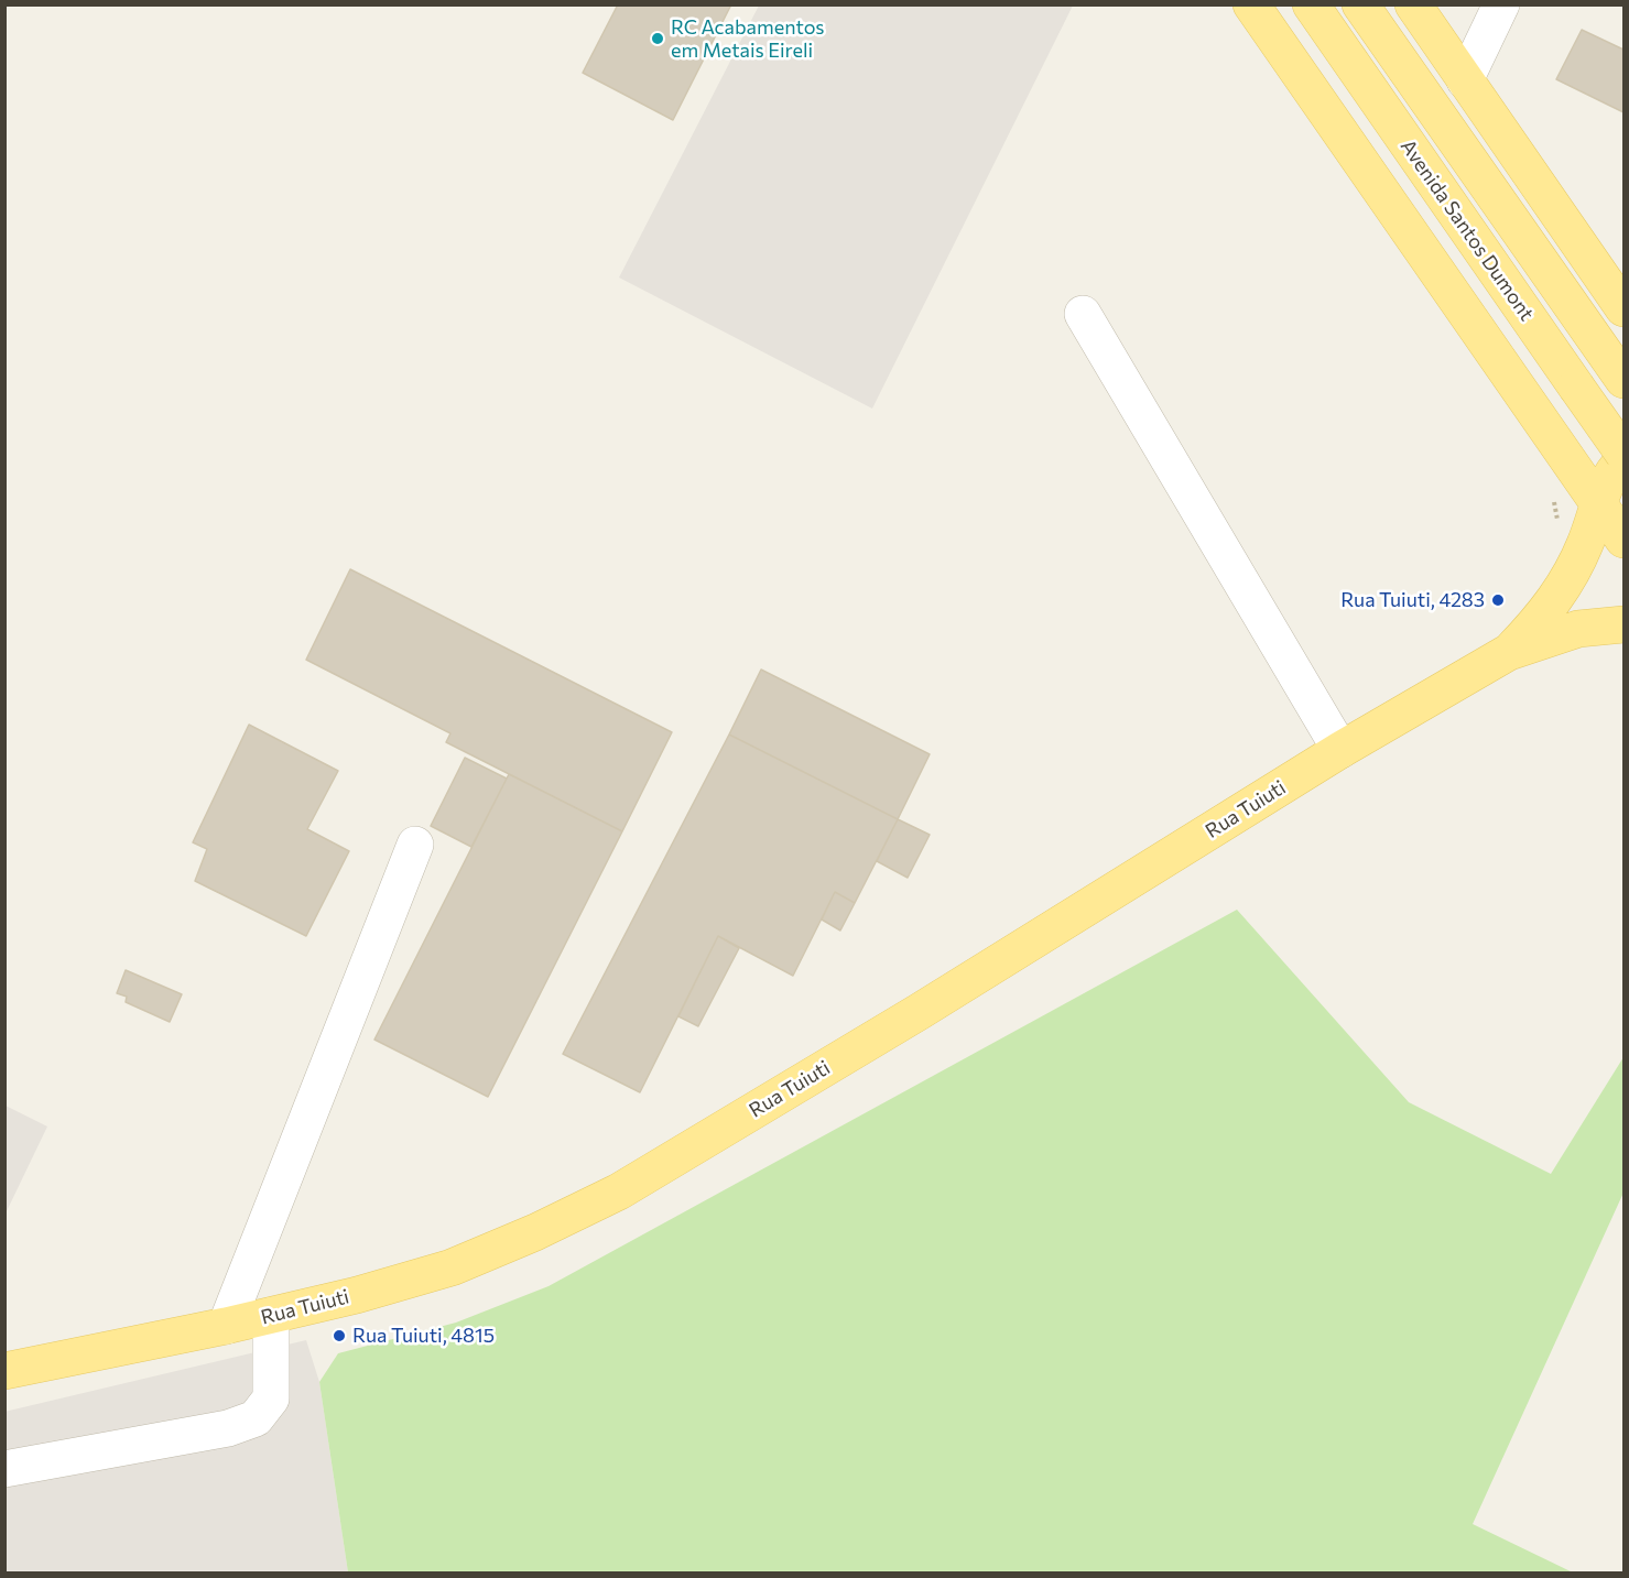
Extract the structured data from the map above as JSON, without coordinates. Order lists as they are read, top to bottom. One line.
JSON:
{"streets":{"main road":["Avenida Santos Dumont","Rua Tuiuti"]},"places":["RC Acabamentos em Metais Eireli","Rua Tuiuti, 4283","Rua Tuiuti, 4815"]}
